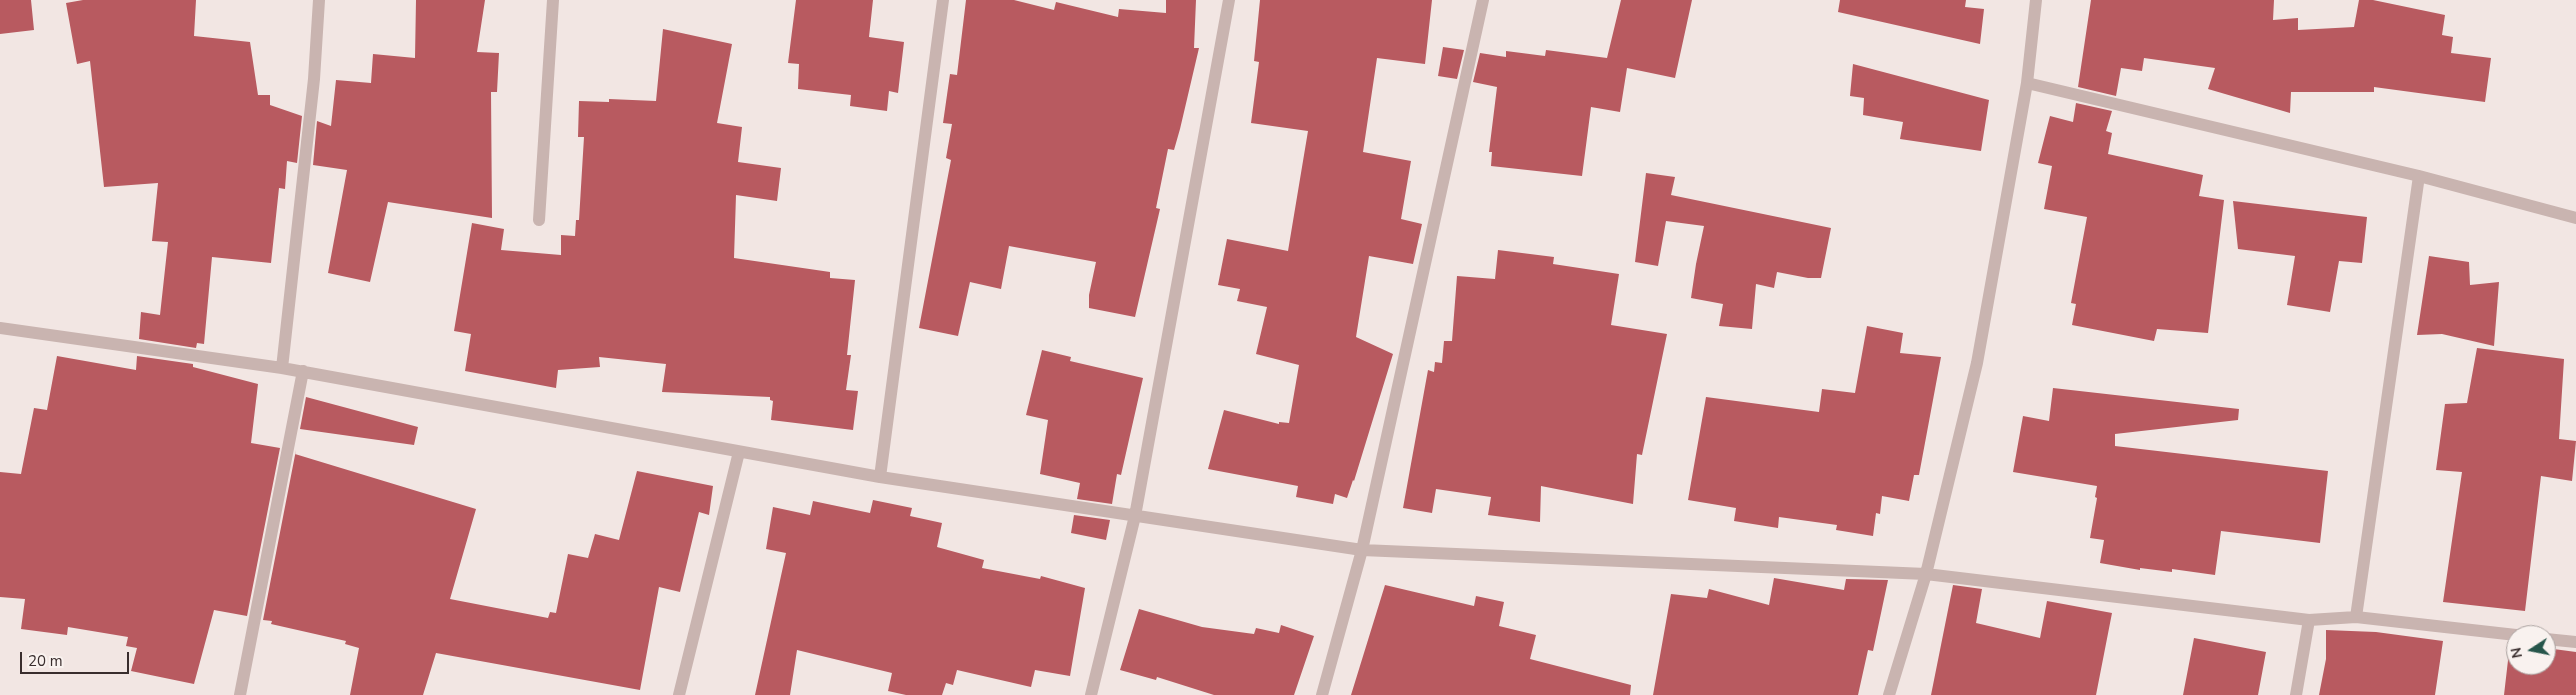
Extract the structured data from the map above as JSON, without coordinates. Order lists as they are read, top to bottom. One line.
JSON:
{"scale_bar":"20 m","north":"left"}
